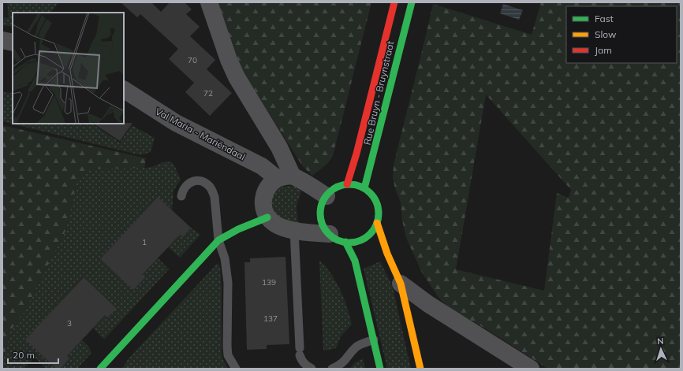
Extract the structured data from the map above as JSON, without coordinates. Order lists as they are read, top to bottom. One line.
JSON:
{"streets":{"street":["Rue Bruyn - Bruynstraat","Val Maria - Mariëndaal"]},"crossings":[["Rue Bruyn - Bruynstraat","Val Maria - Mariëndaal"]],"house_numbers":["70","72","1","139","137","3"],"legend":["Fast","Slow","Jam"],"scale_bar":"20 m","north":"top"}
